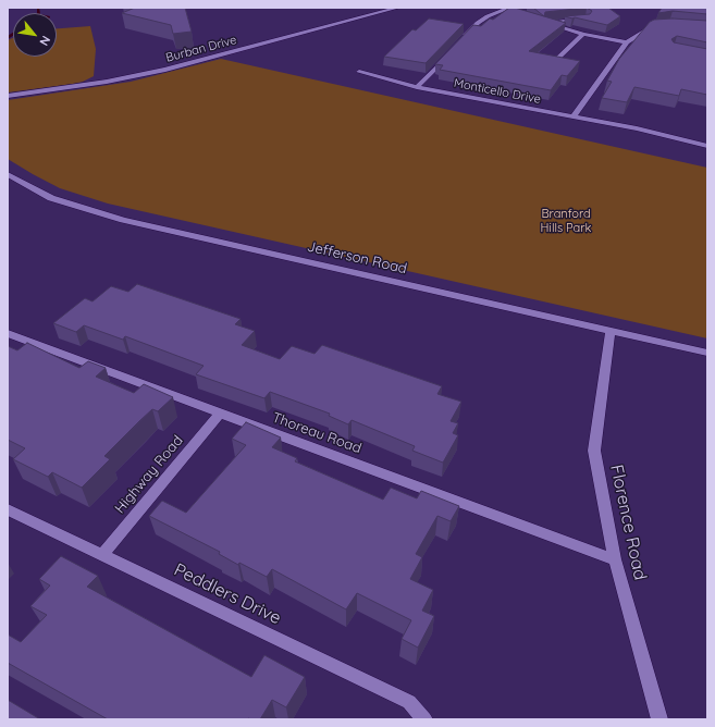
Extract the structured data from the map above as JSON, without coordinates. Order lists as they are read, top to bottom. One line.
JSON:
{"streets":{"street":["Burban Drive","Monticello Drive","Jefferson Road","Thoreau Road","Highway Road","Florence Road","Peddlers Drive"]},"crossings":[["Jefferson Road","Florence Road"],["Thoreau Road","Highway Road"],["Thoreau Road","Florence Road"],["Highway Road","Peddlers Drive"]],"parks":["Branford Hills Park"],"north":"bottom right"}
